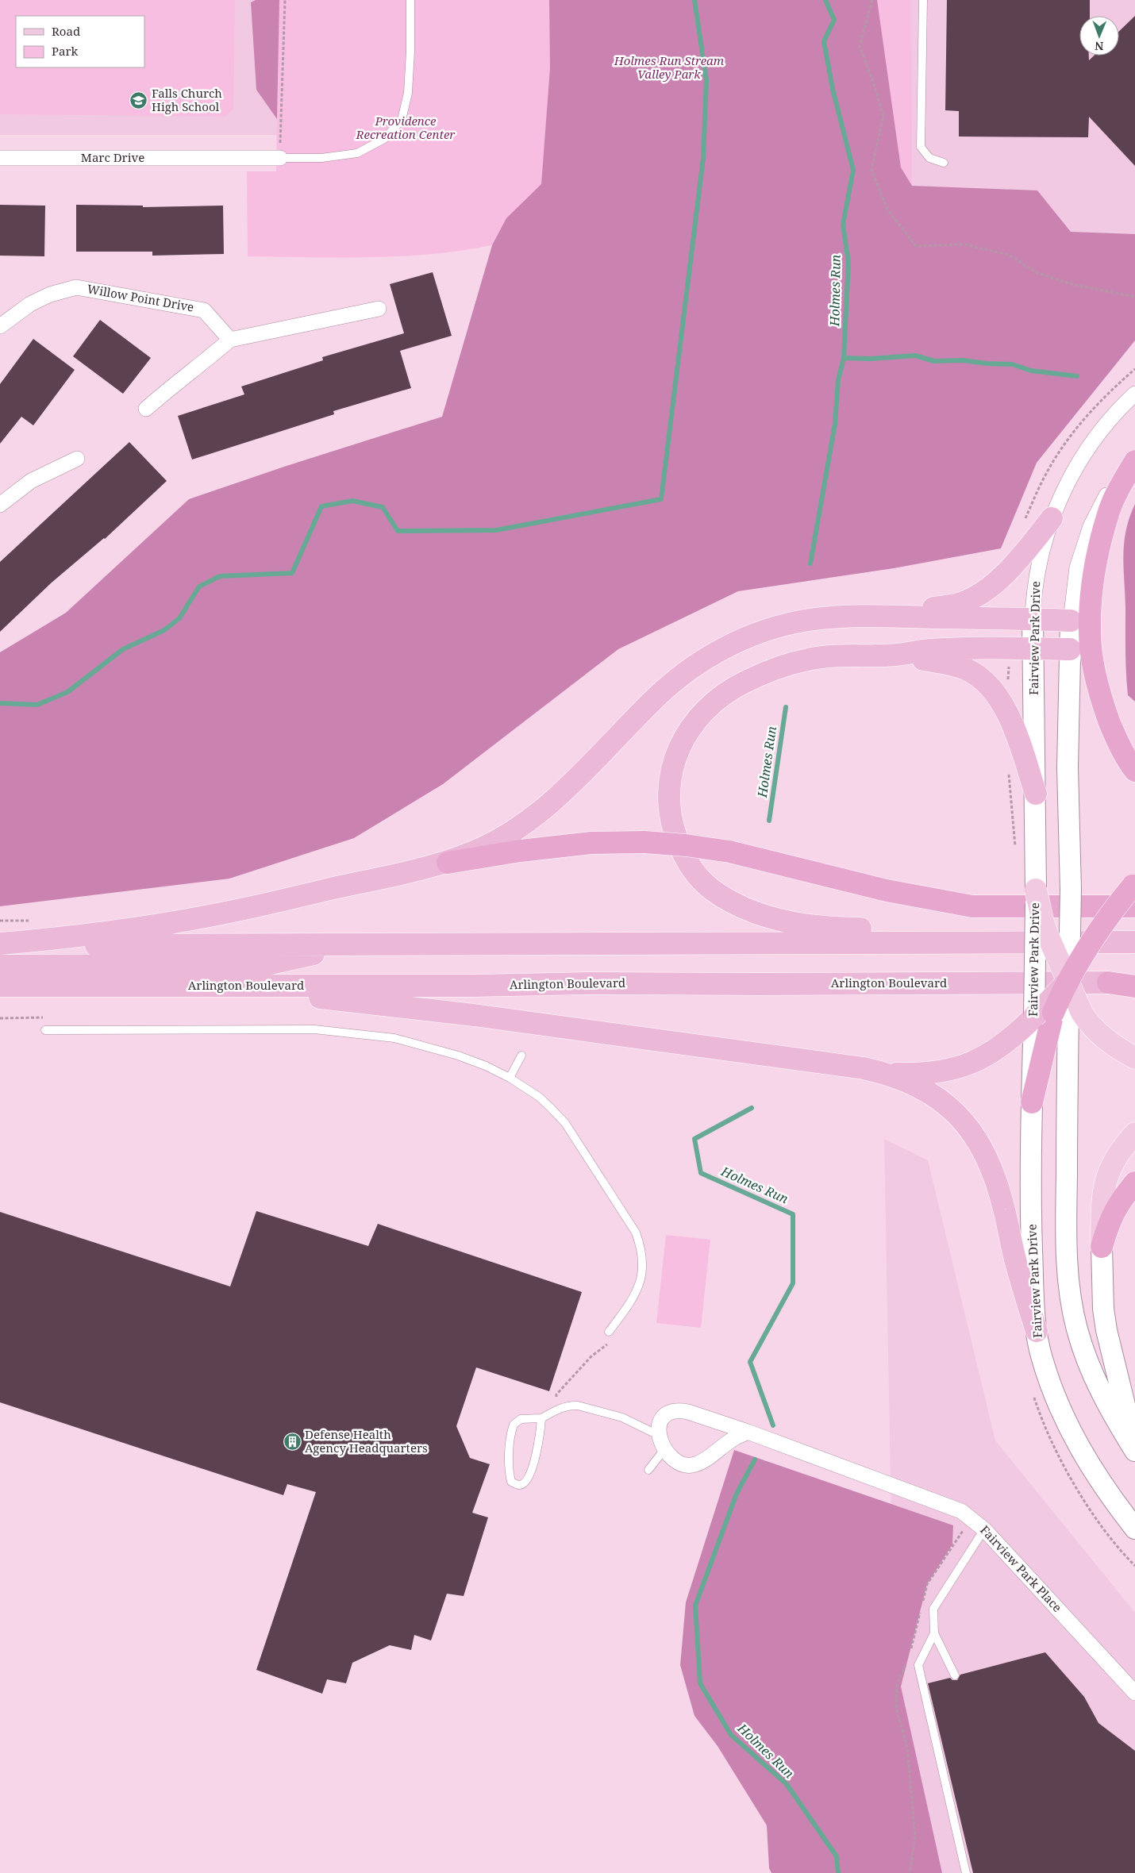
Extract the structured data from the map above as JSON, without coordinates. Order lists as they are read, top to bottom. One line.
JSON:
{"streets":{"highway":["Arlington Boulevard"],"main road":["Fairview Park Drive"],"street":["Marc Drive","Willow Point Drive","Fairview Park Place"]},"water":["Holmes Run"],"parks":["Holmes Run Stream Valley Park","Providence Recreation Center"],"places":{"school or university":["Falls Church High School"],"building":["Defense Health Agency Headquarters"]},"legend":["Road","Park"],"north":"bottom"}
